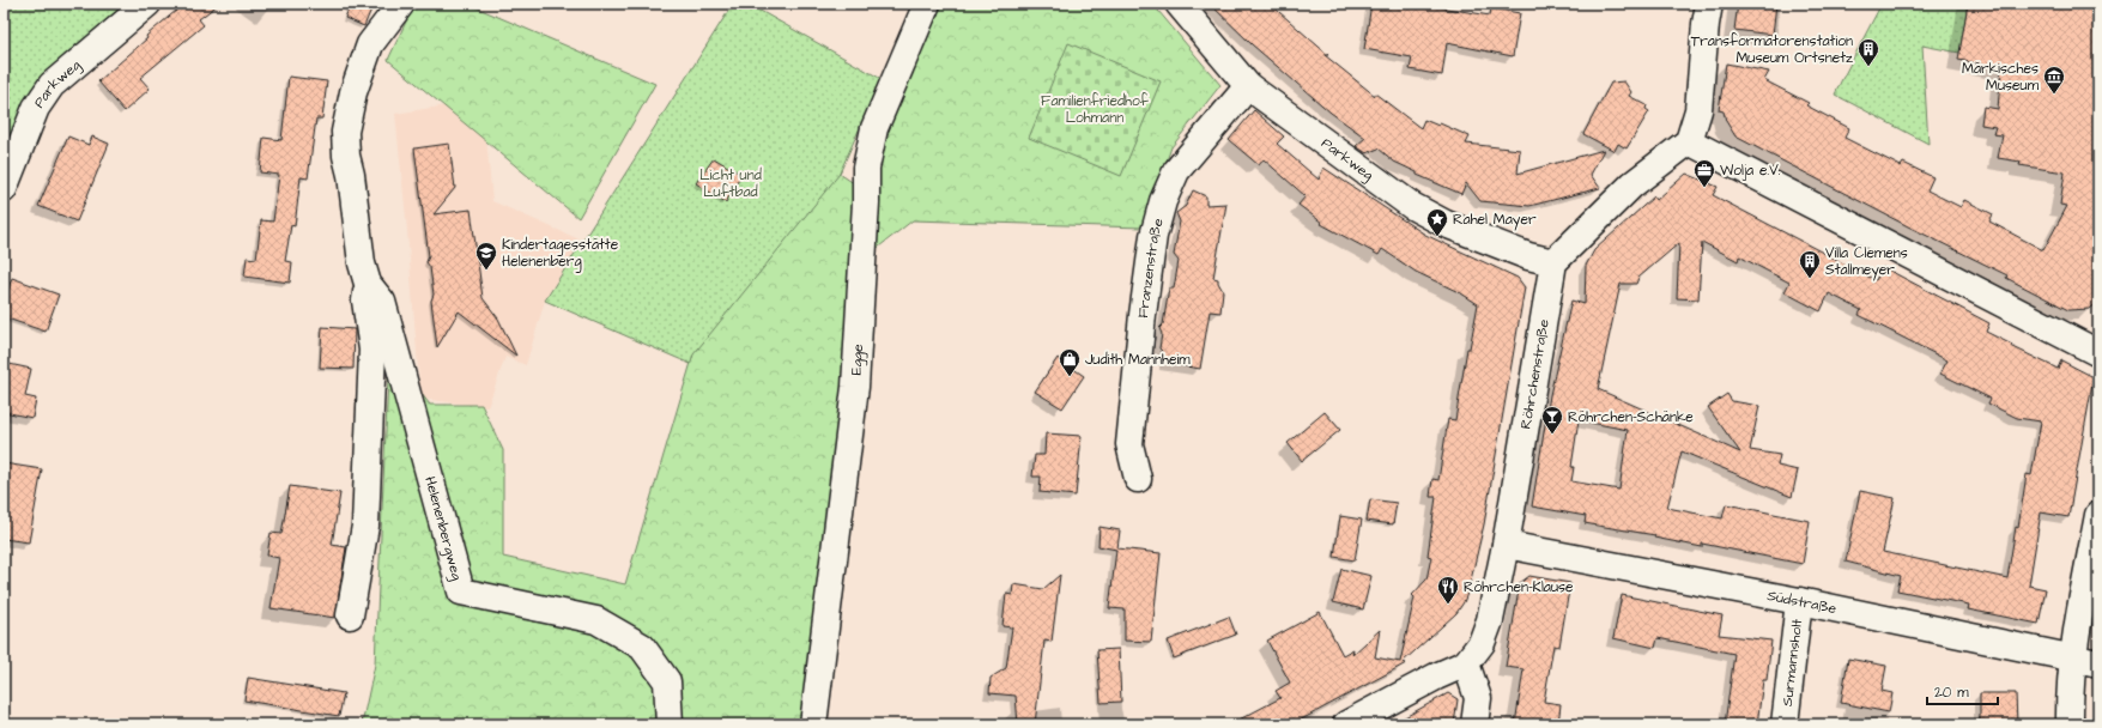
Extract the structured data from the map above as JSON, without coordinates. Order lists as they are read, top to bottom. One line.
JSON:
{"streets":{"street":["Parkweg","Franzenstraße","Egge","Röhrchenstraße","Helenenbergweg","Südstraße","Surmannsholt"]},"crossings":[["Parkweg","Franzenstraße"],["Parkweg","Röhrchenstraße"],["Röhrchenstraße","Südstraße"],["Südstraße","Surmannsholt"]],"parks":["Familienfriedhof Lohmann","Licht und Luftbad"],"places":{"building":["Transformatorenstation Museum Ortsnetz","Villa Clemens Stallmeyer"],"museum":["Märkisches Museum"],"office":["Wolja e.V."],"place":["Rahel Mayer"],"school or university":["Kindertagesstätte Helenenberg"],"shop":["Judith Mannheim"],"bar":["Röhrchen-Schänke"],"restaurant":["Röhrchen-Klause"]},"scale_bar":"20 m"}
